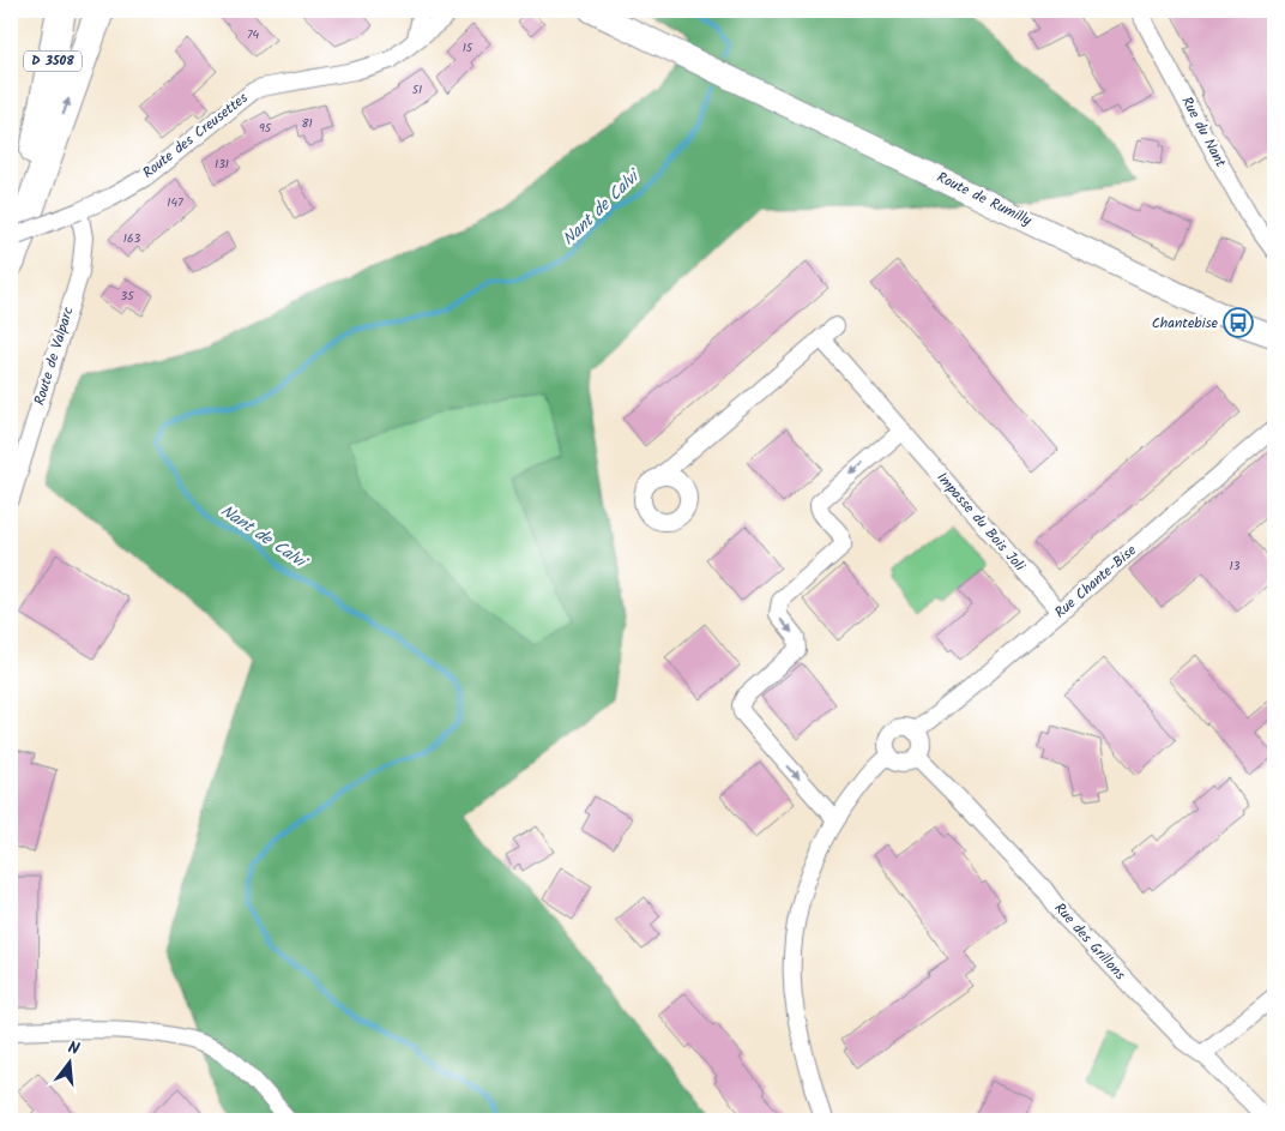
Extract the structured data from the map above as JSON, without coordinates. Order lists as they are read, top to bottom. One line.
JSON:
{"streets":{"highway":["D 3508"],"main road":["Route de Rumilly"],"street":["Rue du Nant","Route des Creusettes","Route de Valparc","Impasse du Bois Joli","Rue Chante-Bise","Rue des Grillons"]},"crossings":[["Route des Creusettes","Route de Valparc"],["Impasse du Bois Joli","Rue Chante-Bise"],["Rue Chante-Bise","Rue des Grillons"]],"water":["Nant de Calvi"],"places":{"bus stop":["Chantebise"]},"house_numbers":["74","15","51","81","95","131","147","163","35","13"],"north":"top"}
